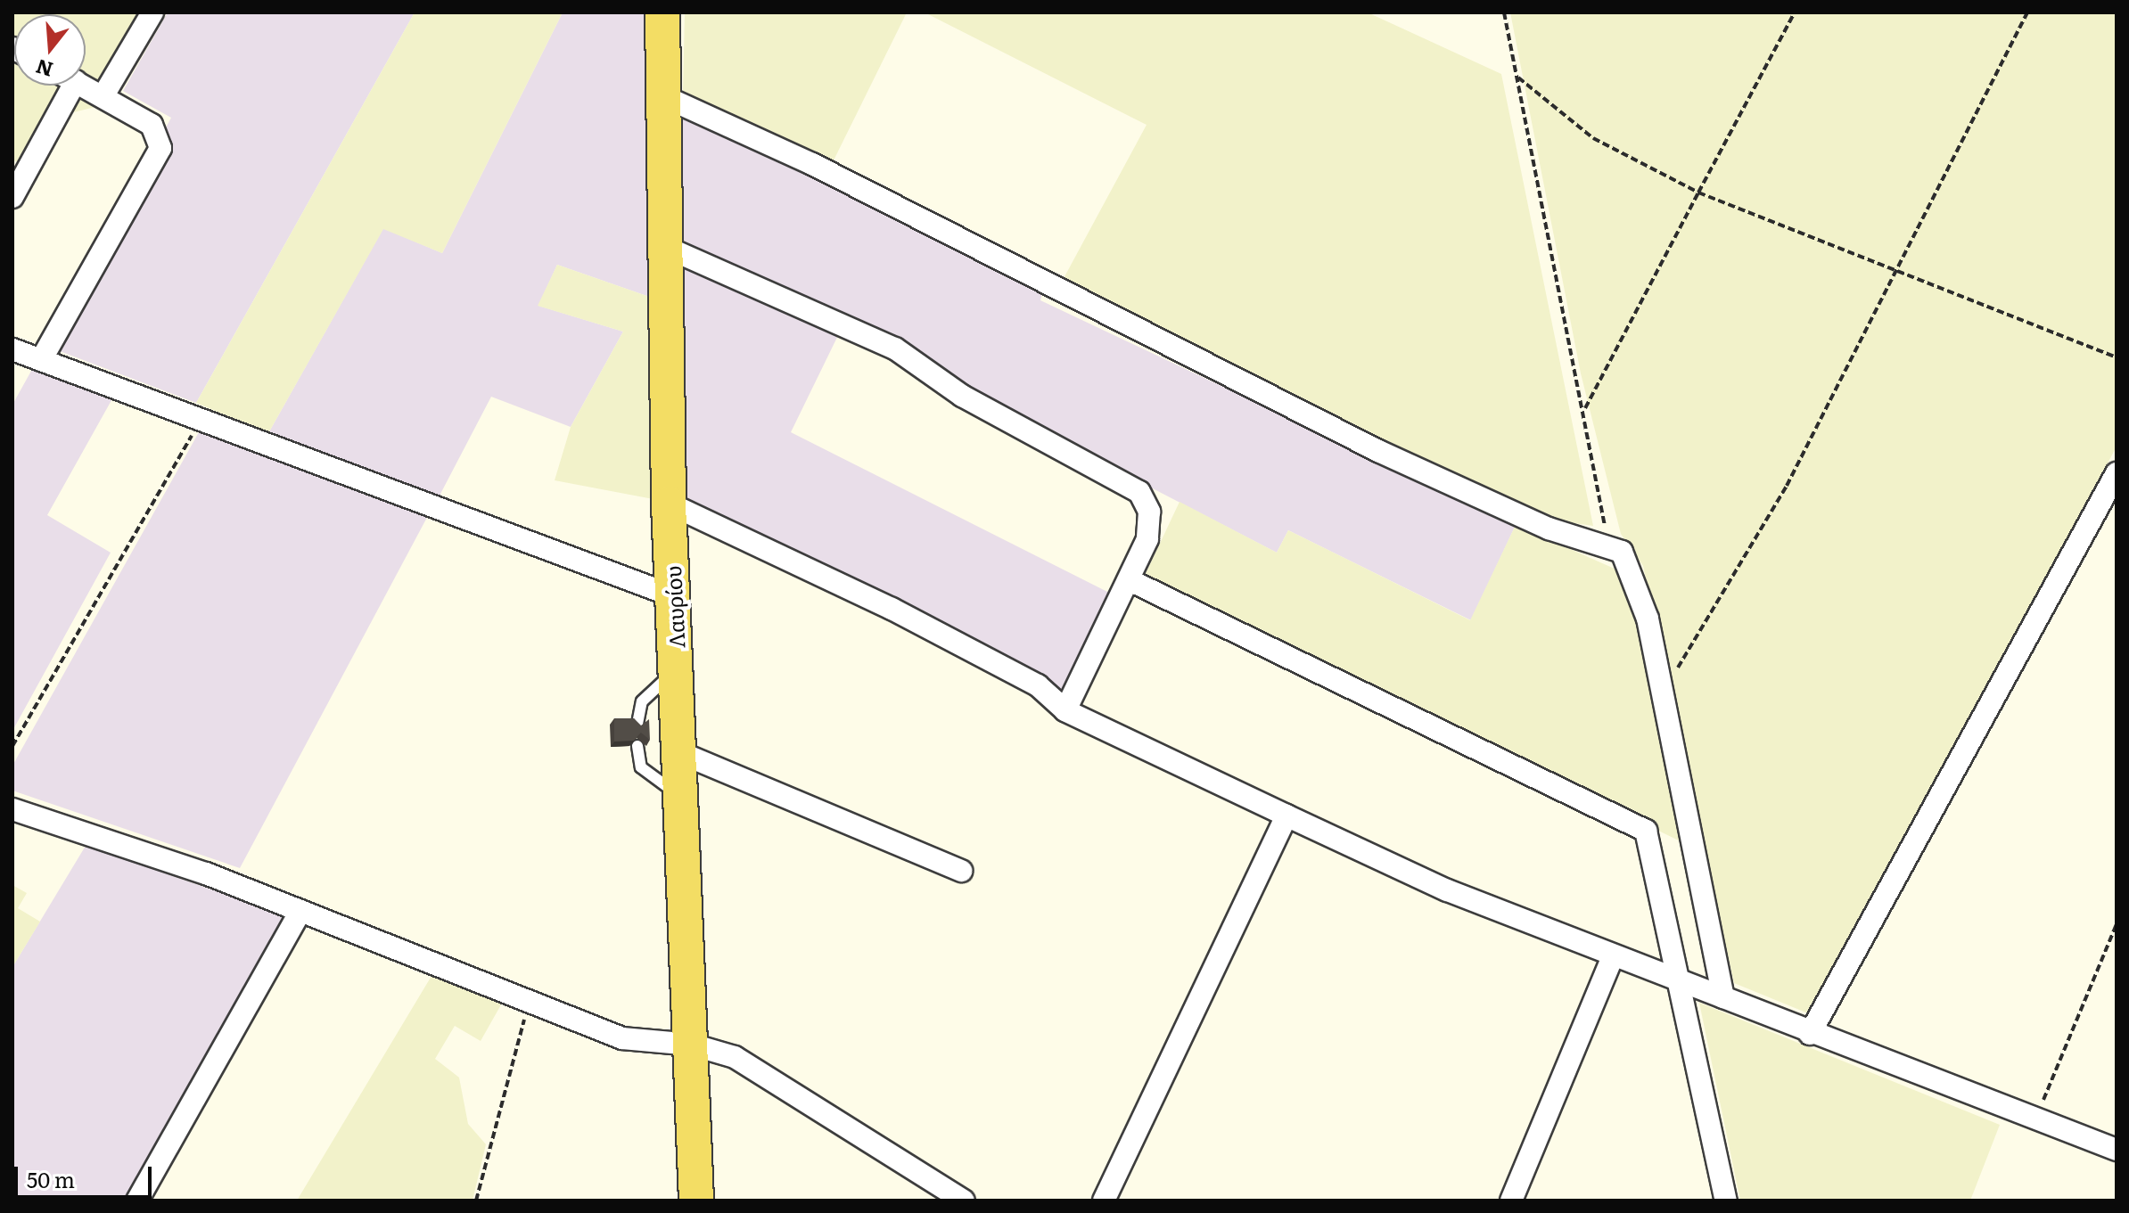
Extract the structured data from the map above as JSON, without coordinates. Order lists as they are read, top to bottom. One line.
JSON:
{"streets":{"main road":["Λαυρίου"]},"scale_bar":"50 m","north":"bottom"}
